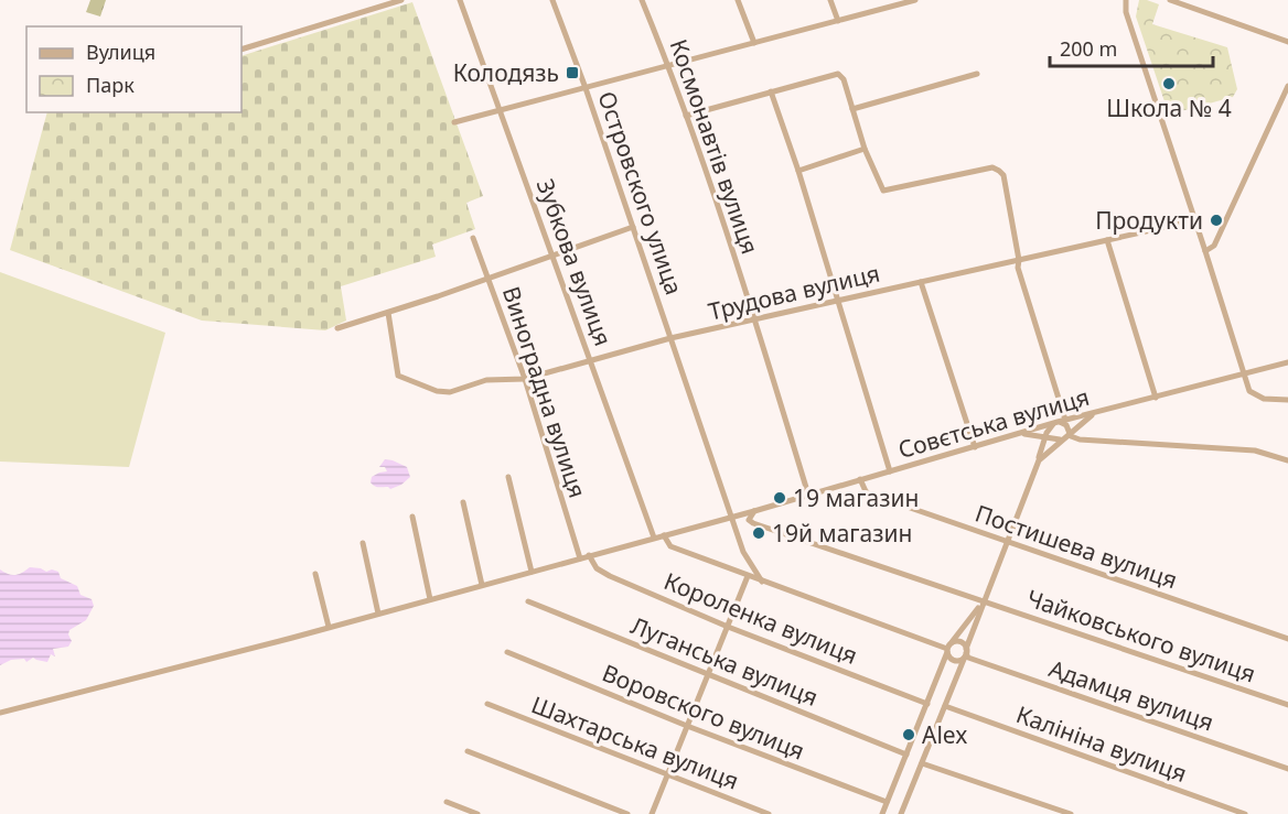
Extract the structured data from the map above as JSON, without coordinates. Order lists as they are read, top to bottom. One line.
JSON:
{"streets":{"street":["Космонавтів вулиця","Островского улица","Зубкова вулиця","Трудова вулиця","Виноградна вулиця","Совєтська вулиця","Постишева вулиця","Короленка вулиця","Чайковського вулиця","Луганська вулиця","Адамця вулиця","Воровского вулиця","Шахтарська вулиця","Калініна вулиця"]},"crossings":[["Космонавтів вулиця","Трудова вулиця"],["Космонавтів вулиця","Совєтська вулиця"],["Островского улица","Трудова вулиця"],["Островского улица","Совєтська вулиця"],["Зубкова вулиця","Трудова вулиця"],["Зубкова вулиця","Совєтська вулиця"],["Трудова вулиця","Виноградна вулиця"],["Виноградна вулиця","Совєтська вулиця"],["Совєтська вулиця","Постишева вулиця"],["Совєтська вулиця","Короленка вулиця"]],"places":{"transit":["Колодязь"],"other":["Школа № 4","Продукти","19 магазин","19й магазин","Alex"]},"legend":["Вулиця","Парк"],"scale_bar":"200 m"}
